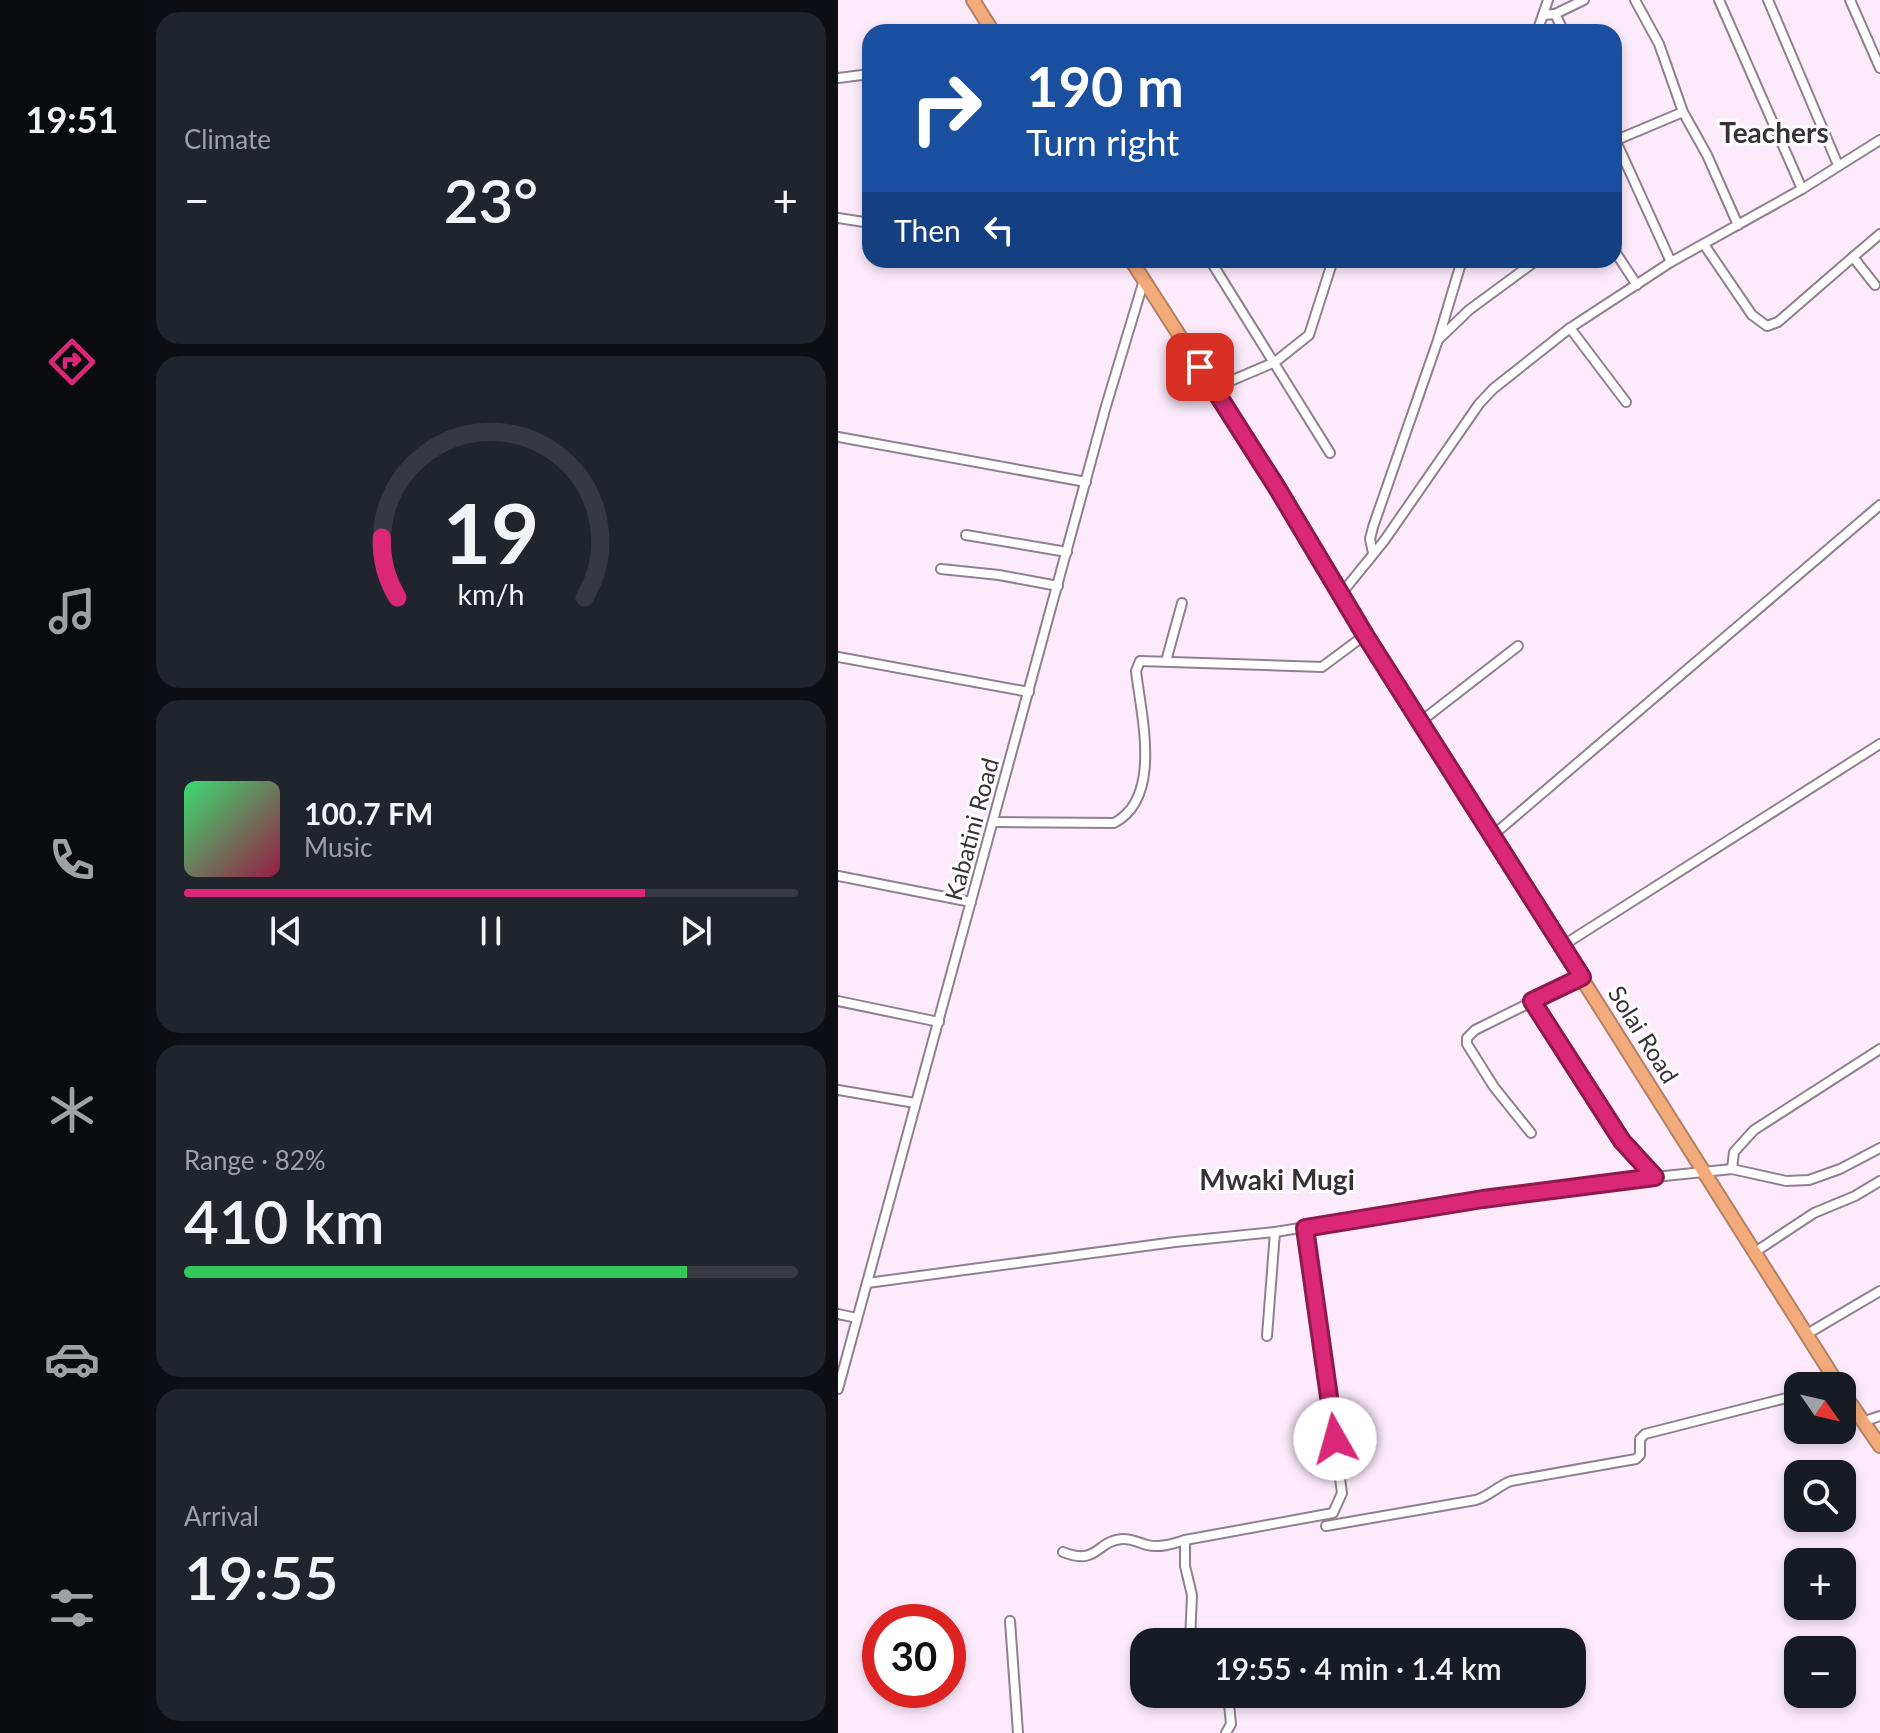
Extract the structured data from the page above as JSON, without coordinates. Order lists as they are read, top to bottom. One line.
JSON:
{"streets":{"highway":["Solai Road"],"street":["Kabatini Road"]},"crossings":[["Kabatini Road","Solai Road"]],"districts":["Teachers","Mwaki Mugi"],"north":"bottom right","page":{"tabs":"19:51","tile":["Climate",["Range · 82%","410 km"],["Arrival","19:55"]],"turn":["190 m","Turn right"],"heat":["−","23°","+"],"then":"Then","song":["100.7 FM","Music"],"map_buttons":["+","−"],"limit":"30","trip":"19:55 · 4 min · 1.4 km","gauge":["19","km/h"]}}
